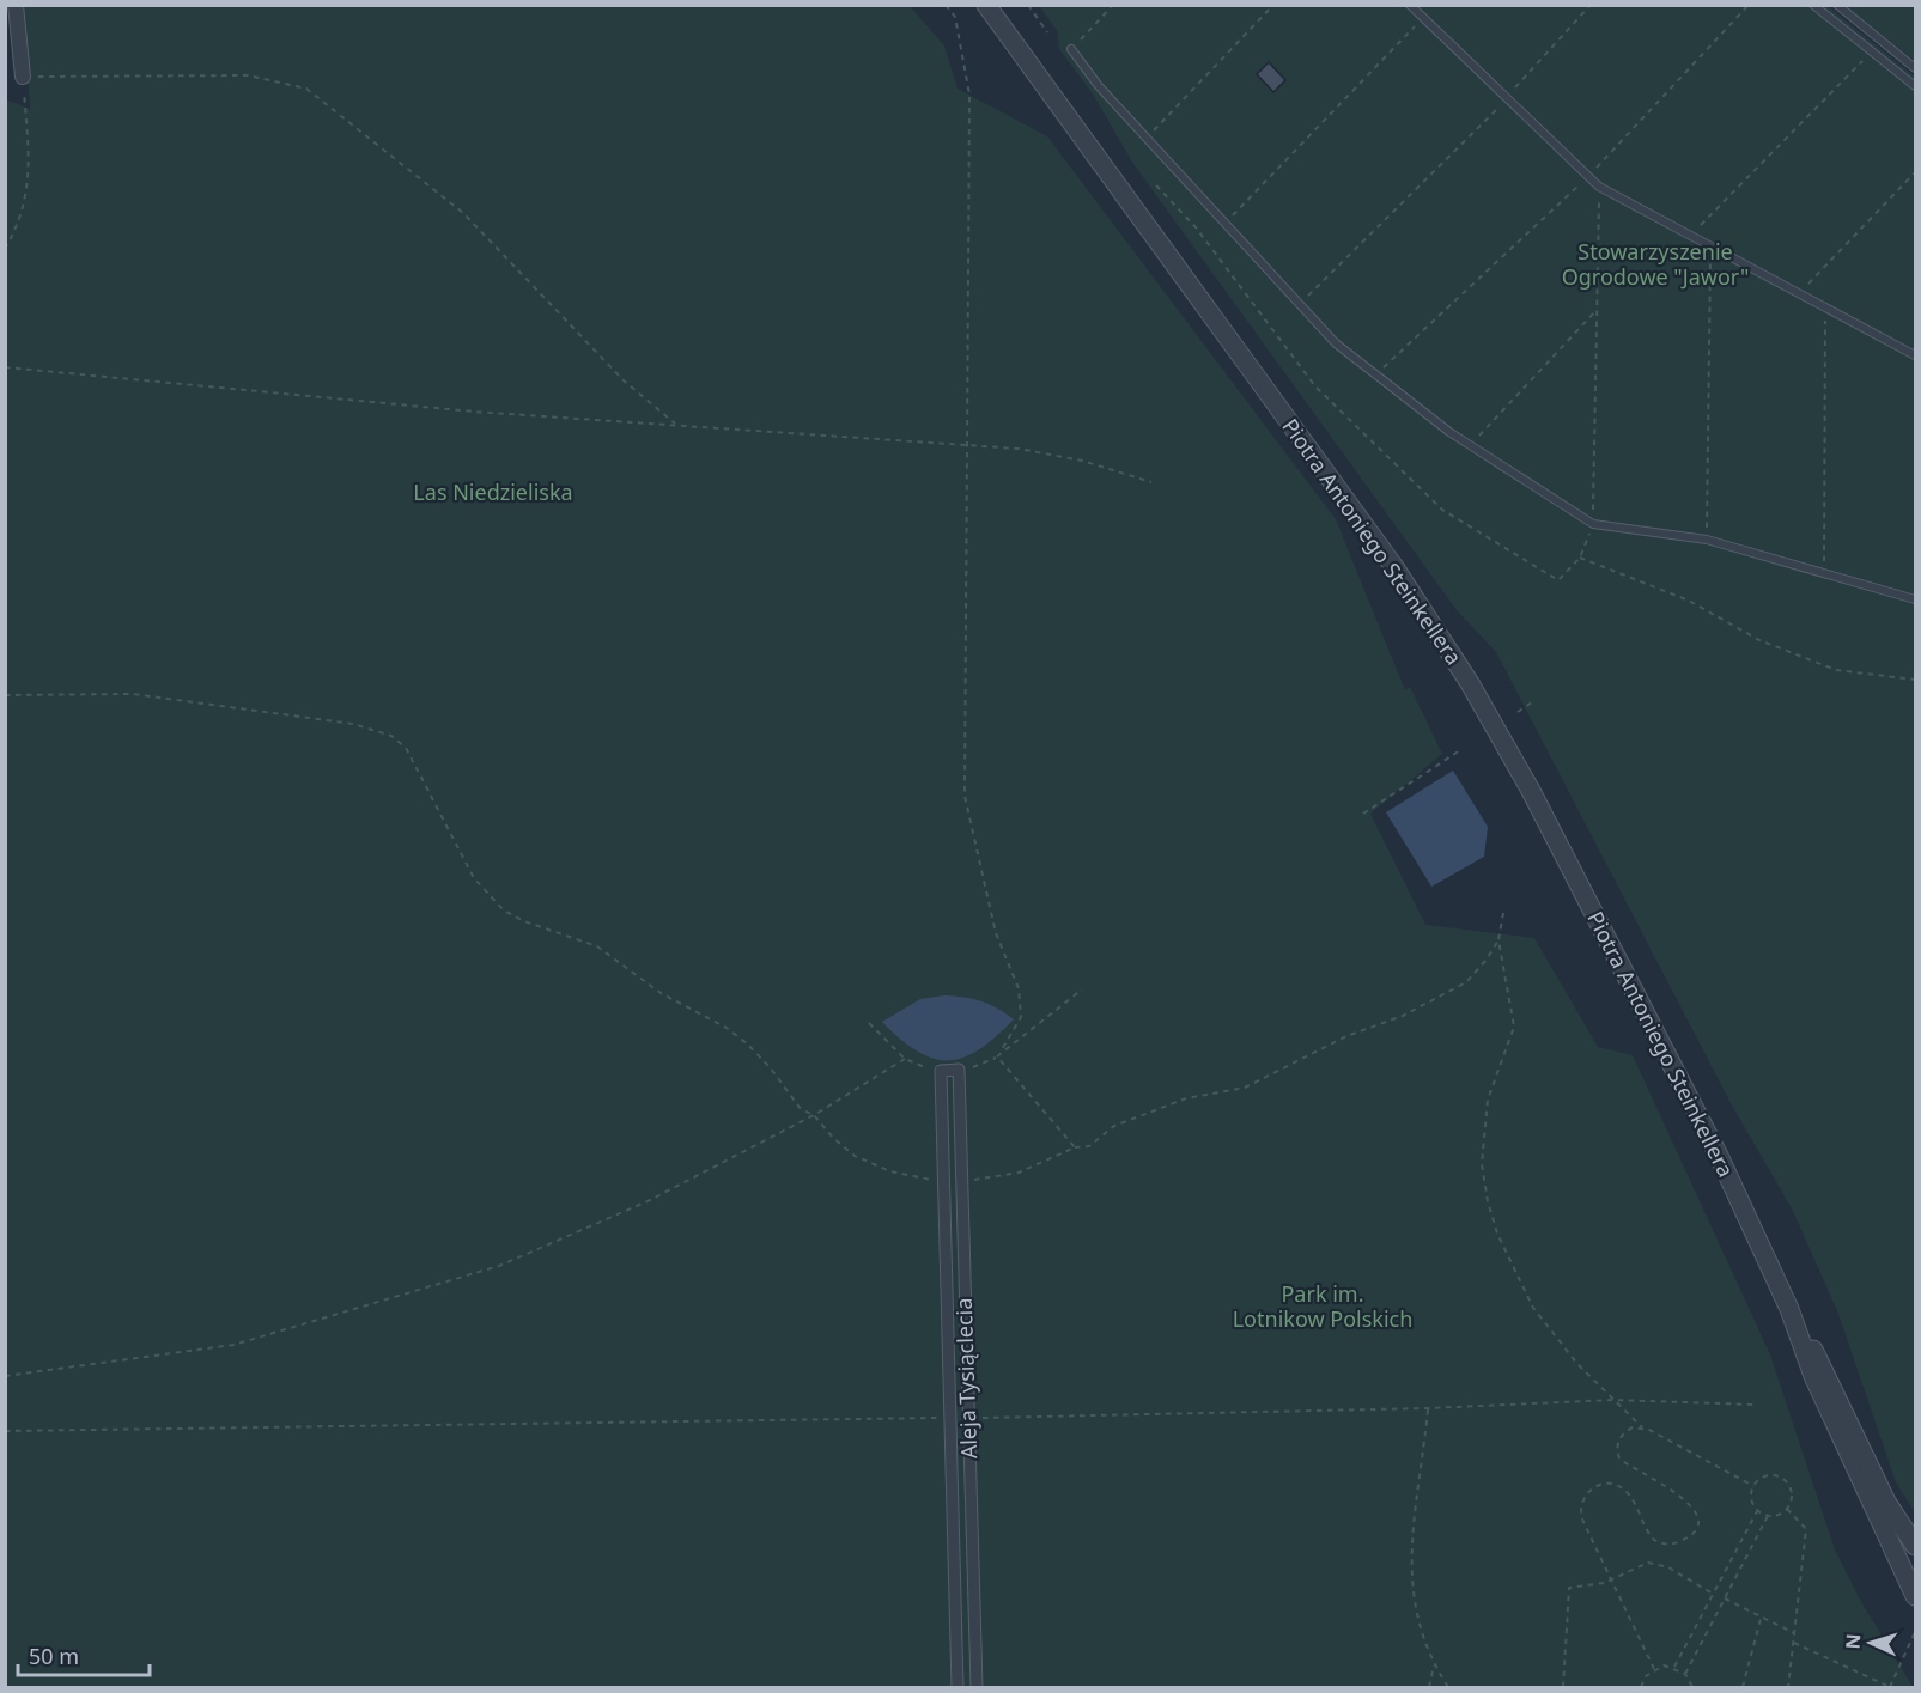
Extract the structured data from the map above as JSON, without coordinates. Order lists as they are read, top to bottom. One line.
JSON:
{"streets":{"street":["Piotra Antoniego Steinkellera","Aleja Tysiąclecia"]},"parks":["Stowarzyszenie Ogrodowe \"Jawor\"","Las Niedzieliska","Park im. Lotnikow Polskich"],"scale_bar":"50 m","north":"left"}
